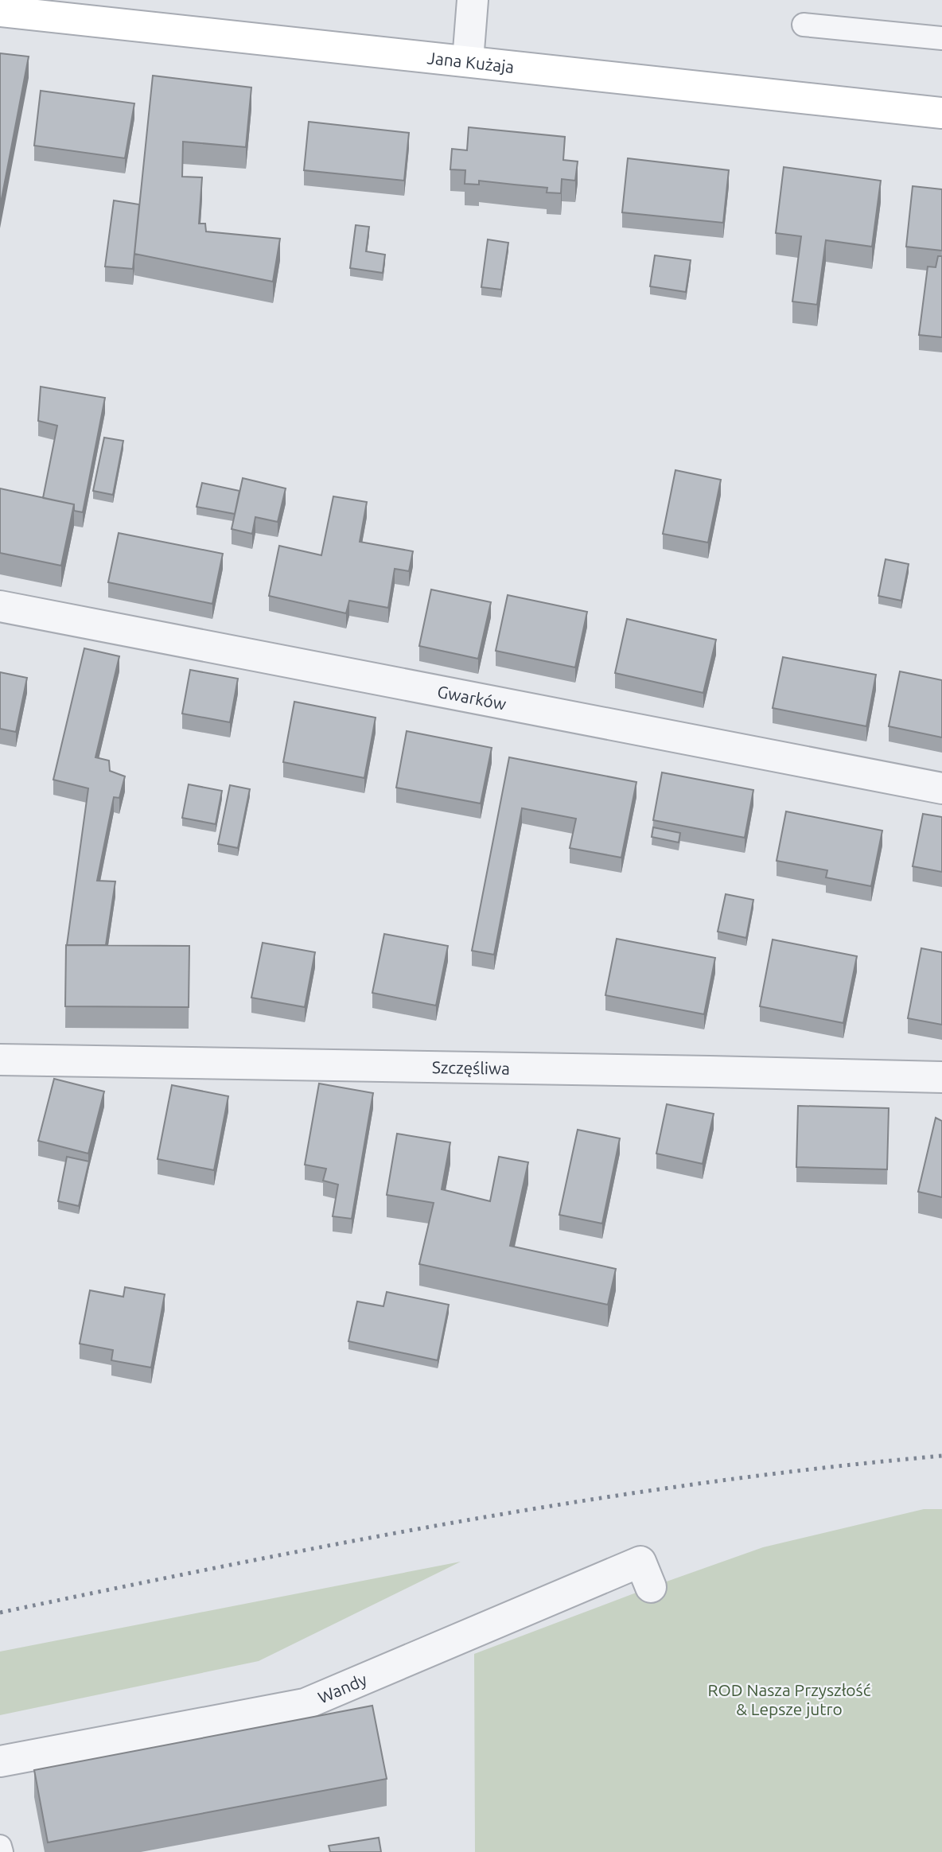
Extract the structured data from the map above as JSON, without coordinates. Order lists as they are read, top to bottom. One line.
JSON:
{"streets":{"street":["Jana Kużaja","Gwarków","Szczęśliwa","Wandy"]},"parks":["ROD Nasza Przyszłość & Lepsze jutro"]}
